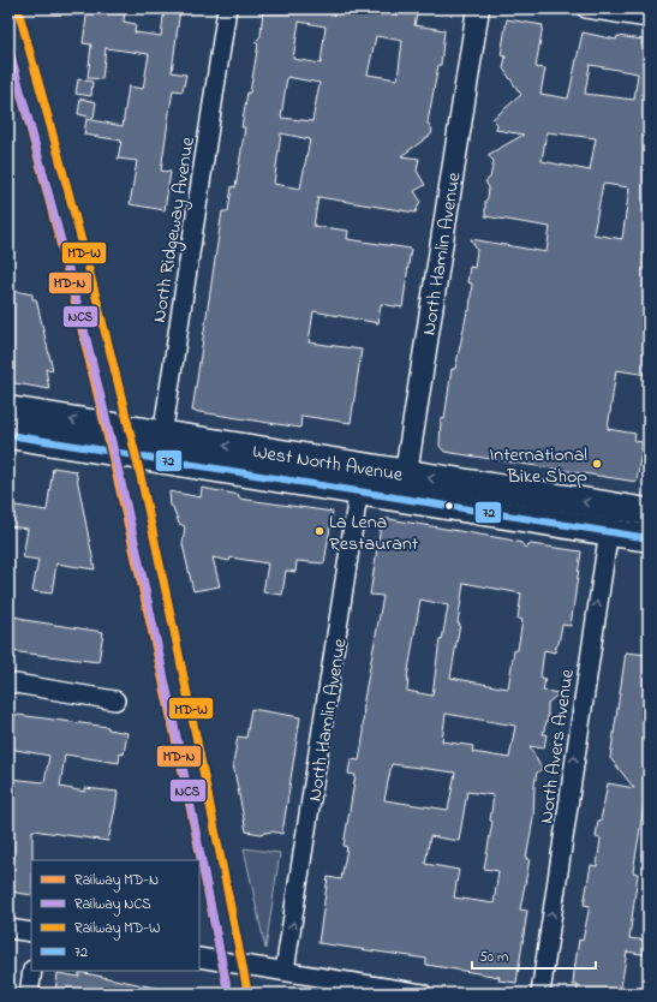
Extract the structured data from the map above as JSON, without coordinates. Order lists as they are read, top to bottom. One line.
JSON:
{"streets":{"main road":["West North Avenue"],"street":["North Ridgeway Avenue","North Hamlin Avenue","North Avers Avenue"]},"crossings":[["North Ridgeway Avenue","West North Avenue"],["North Hamlin Avenue","West North Avenue"],["West North Avenue","North Avers Avenue"]],"one_way":["North Hamlin Avenue","North Avers Avenue"],"places":["International Bike Shop","La Lena Restaurant"],"lines":["rail line MD-W","rail line NCS","rail line MD-N","transit line 72"],"legend":["Railway MD-N","Railway NCS","Railway MD-W","72"],"scale_bar":"50 m"}
